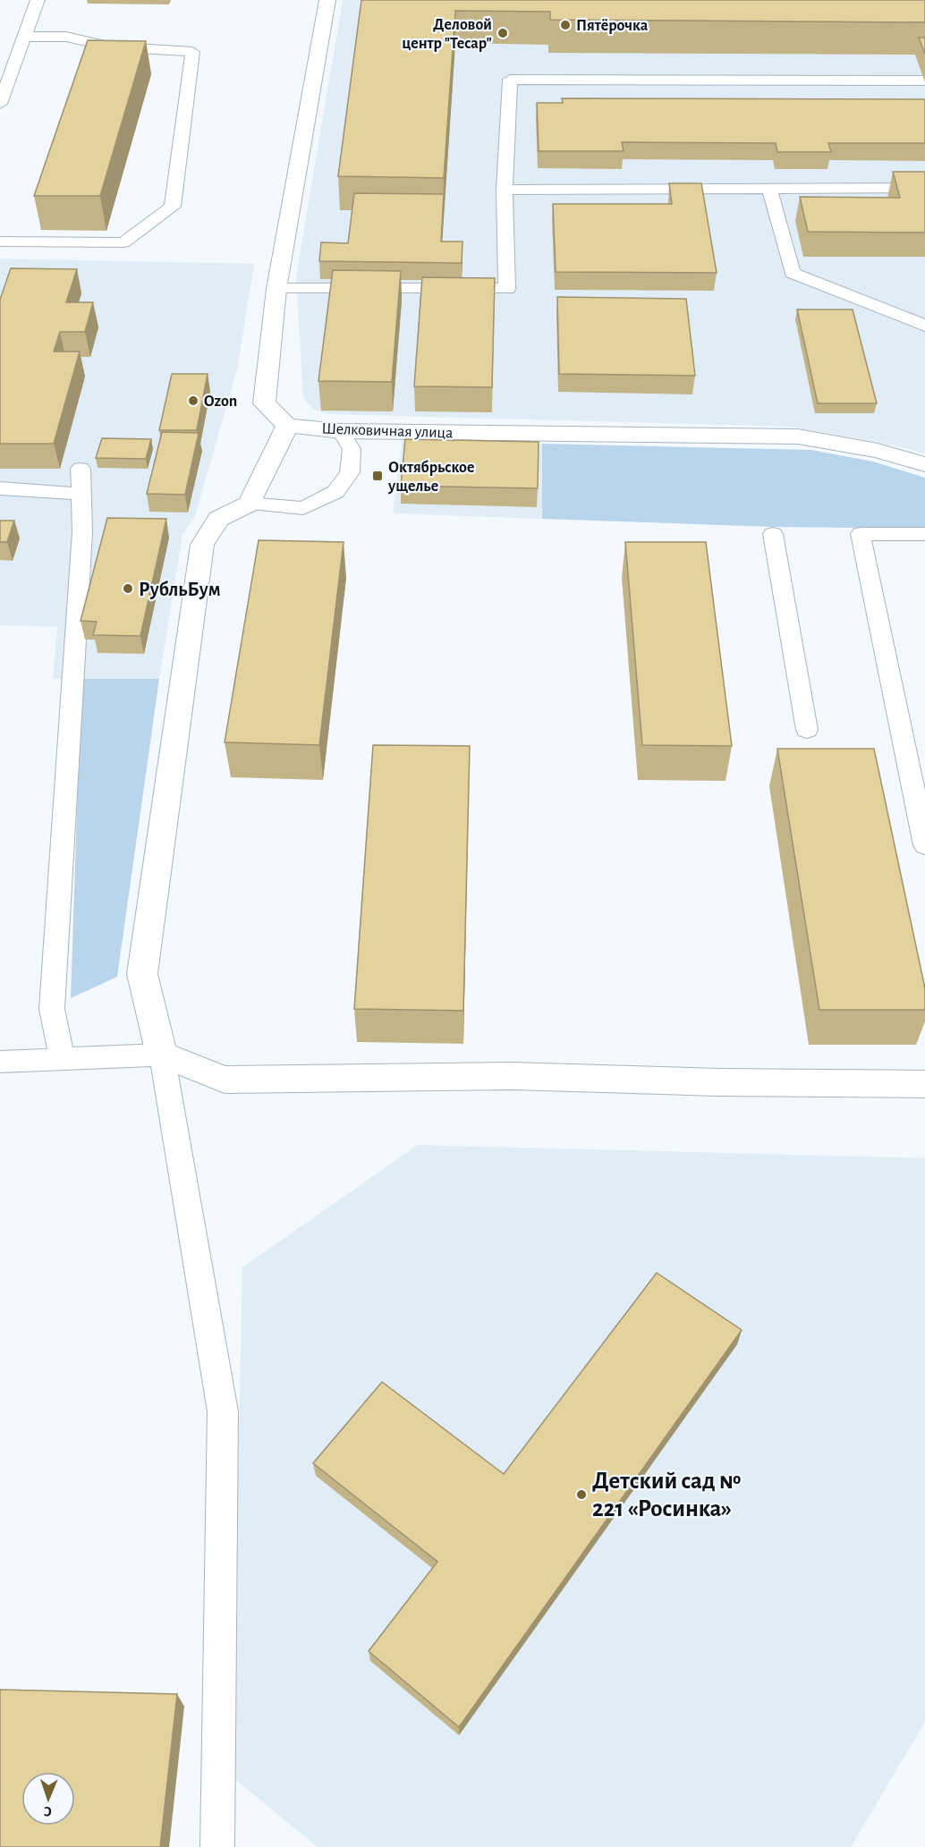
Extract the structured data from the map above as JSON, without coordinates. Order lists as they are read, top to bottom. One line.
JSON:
{"streets":{"street":["Шелковичная улица"]},"places":{"other":["Пятёрочка","Деловой центр \"Тесар\"","Ozon","РубльБум","Детский сад № 221 «Росинка»"],"transit":["Октябрьское ущелье"]},"north":"bottom"}
